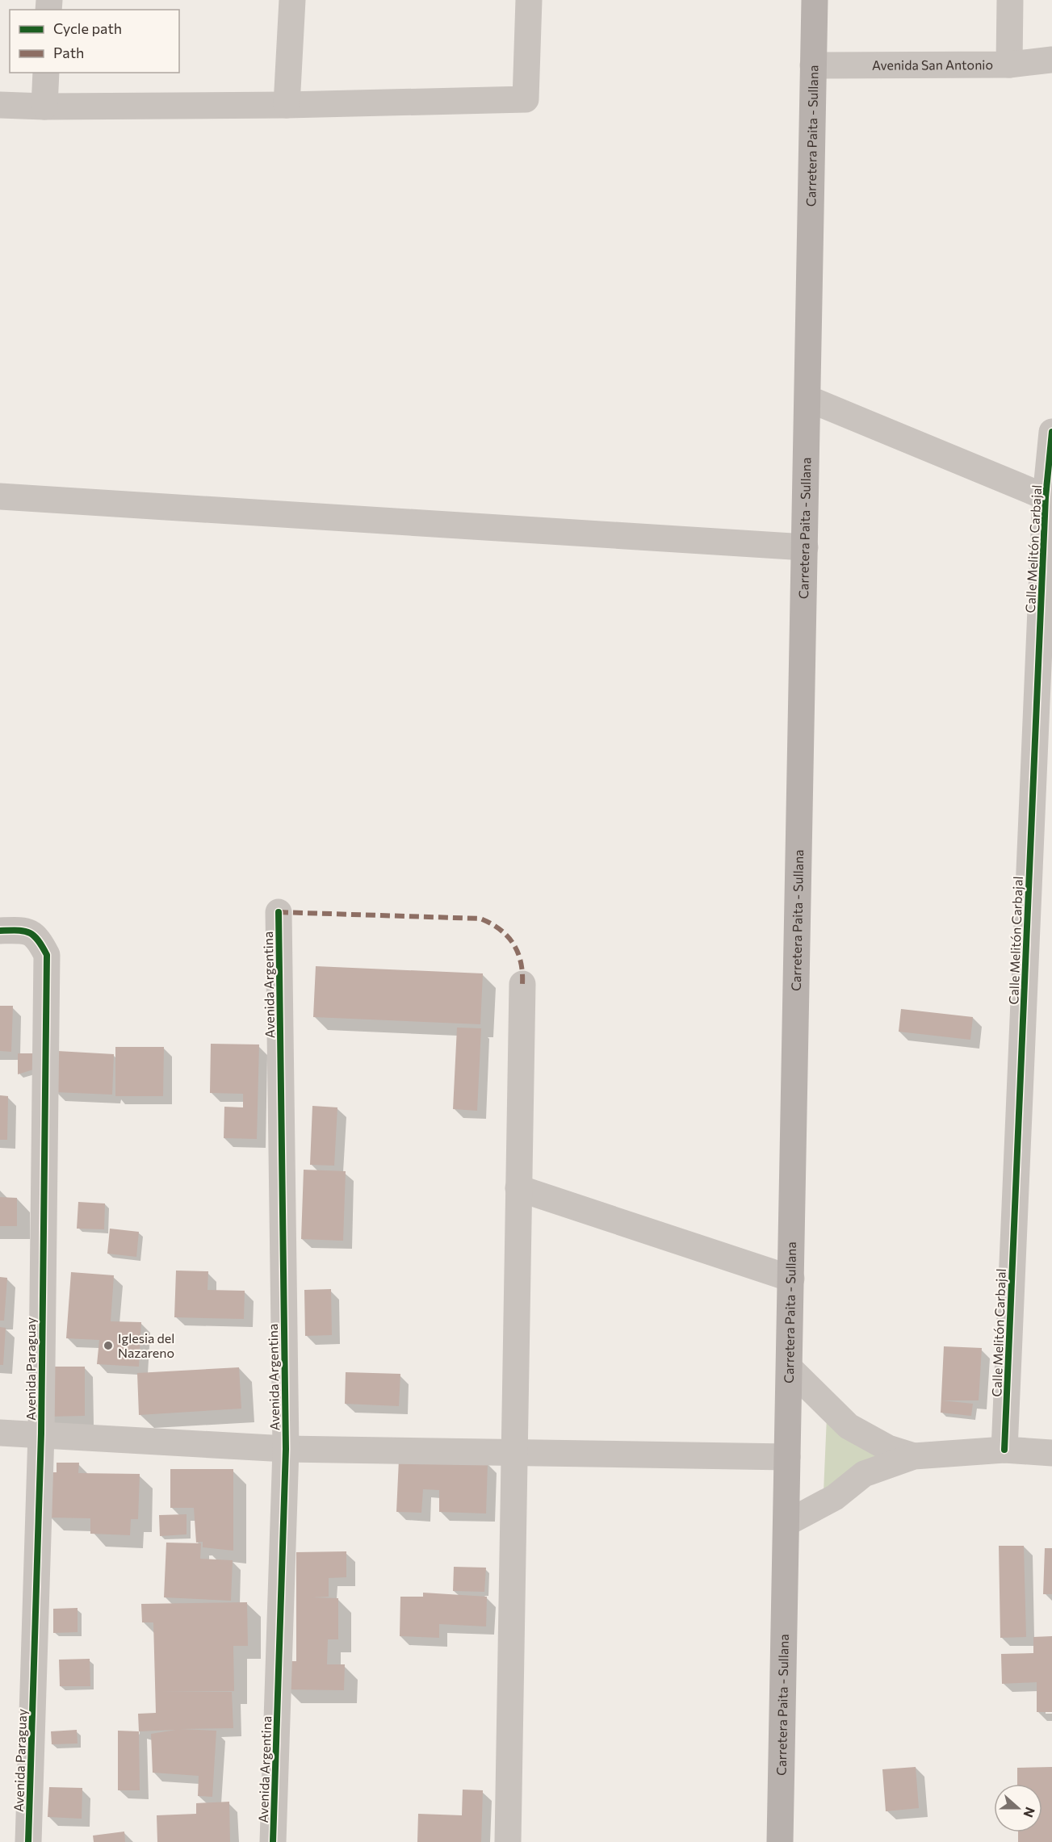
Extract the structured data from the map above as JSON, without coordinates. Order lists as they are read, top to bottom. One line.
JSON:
{"streets":{"main road":["Carretera Paita - Sullana"],"street":["Avenida San Antonio","Calle Melitón Carbajal","Avenida Argentina","Avenida Paraguay"]},"crossings":[["Avenida San Antonio","Carretera Paita - Sullana"]],"places":["Iglesia del Nazareno"],"legend":["Cycle path","Path"],"north":"right"}
